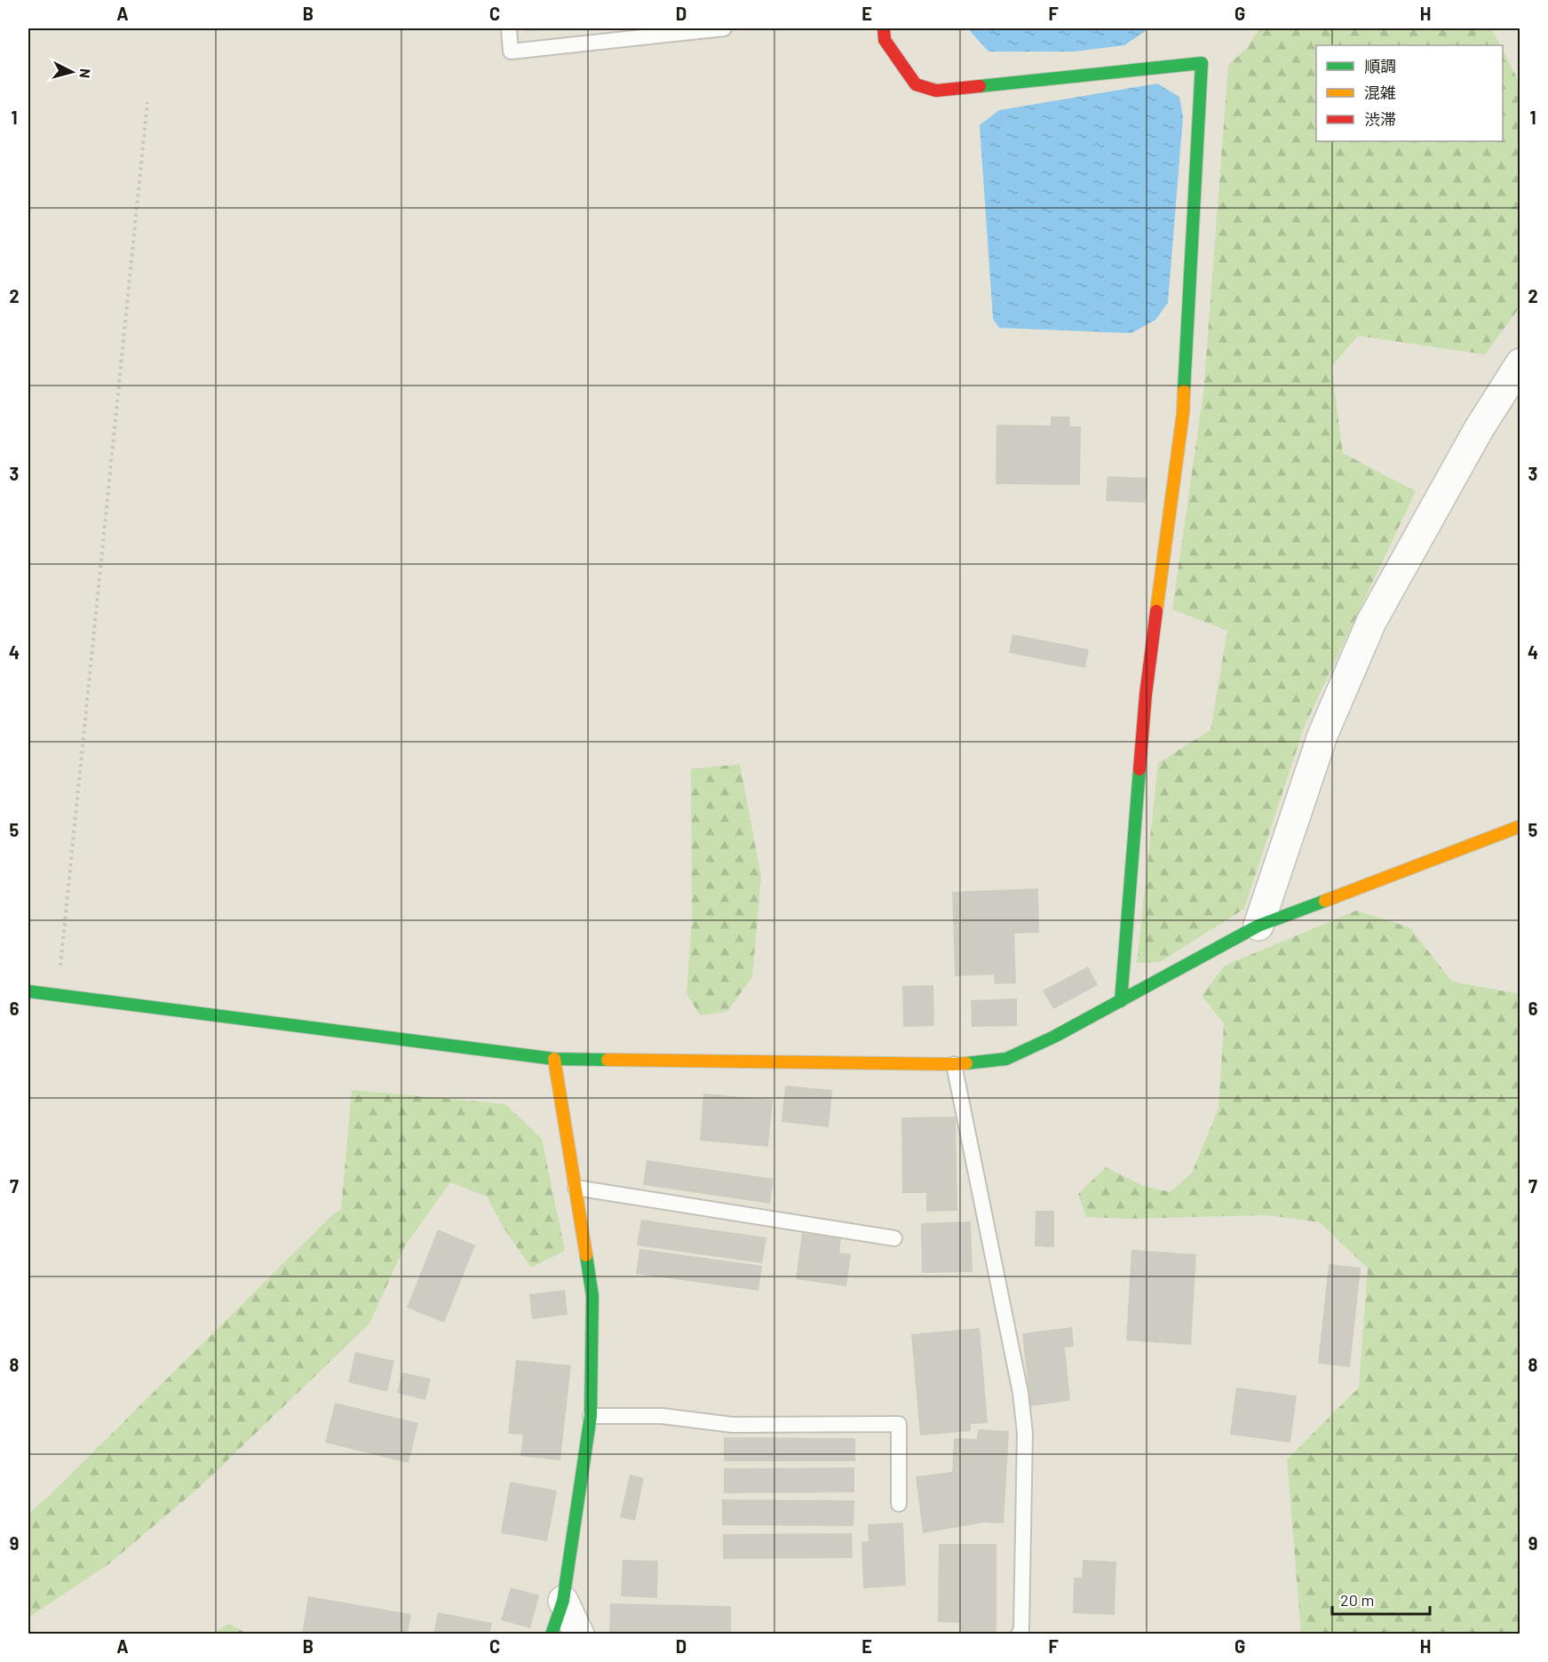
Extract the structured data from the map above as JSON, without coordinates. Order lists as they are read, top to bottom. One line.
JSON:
{"legend":["順調","混雑","渋滞"],"scale_bar":"20 m","north":"right","grid":{"columns":["A","B","C","D","E","F","G","H"],"rows":["1","2","3","4","5","6","7","8","9"]}}
